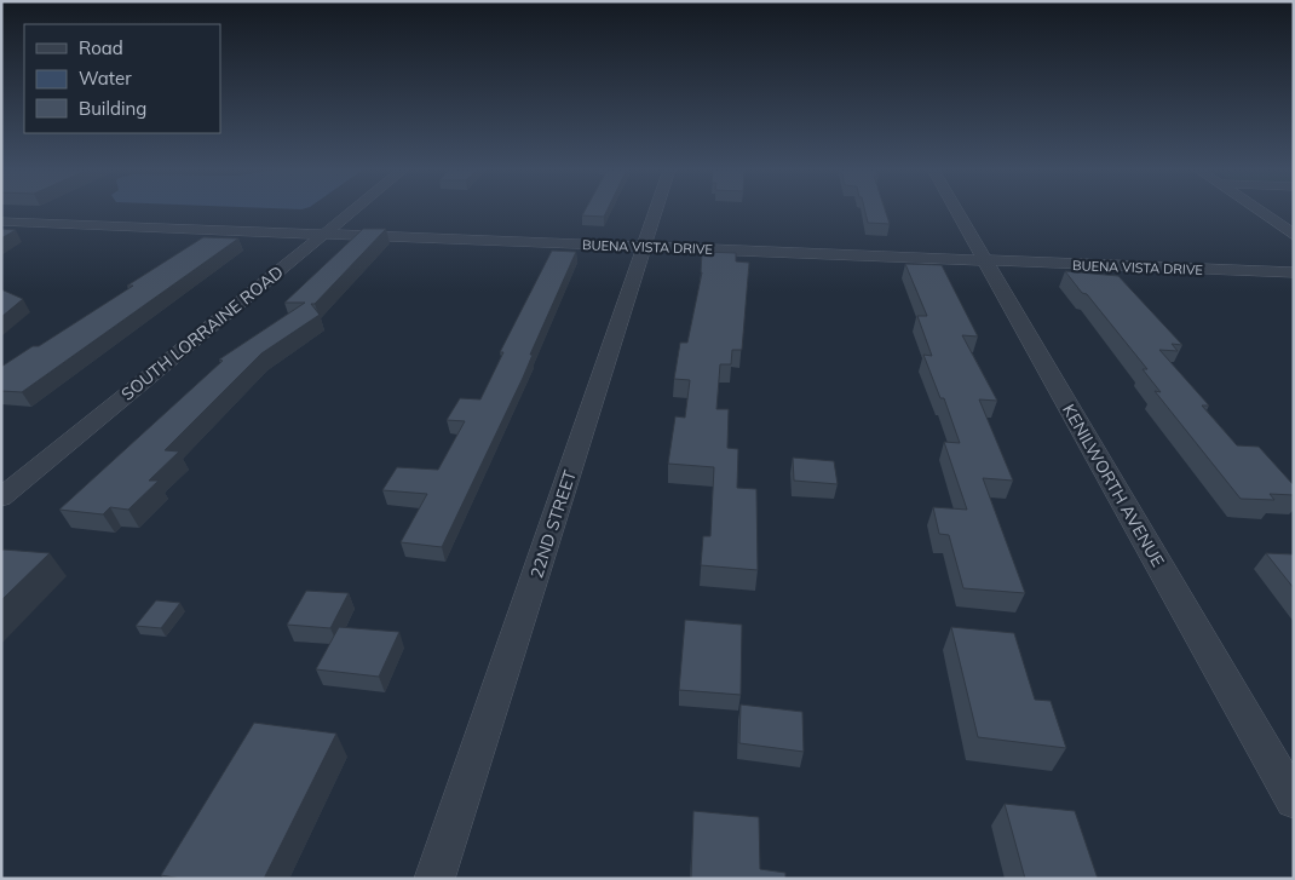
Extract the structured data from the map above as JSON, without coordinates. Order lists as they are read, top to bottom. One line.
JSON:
{"streets":{"street":["BUENA VISTA DRIVE","SOUTH LORRAINE ROAD","KENILWORTH AVENUE","22ND STREET"]},"crossings":[["BUENA VISTA DRIVE","SOUTH LORRAINE ROAD"],["BUENA VISTA DRIVE","KENILWORTH AVENUE"],["BUENA VISTA DRIVE","22ND STREET"]],"legend":["Road","Water","Building"]}
